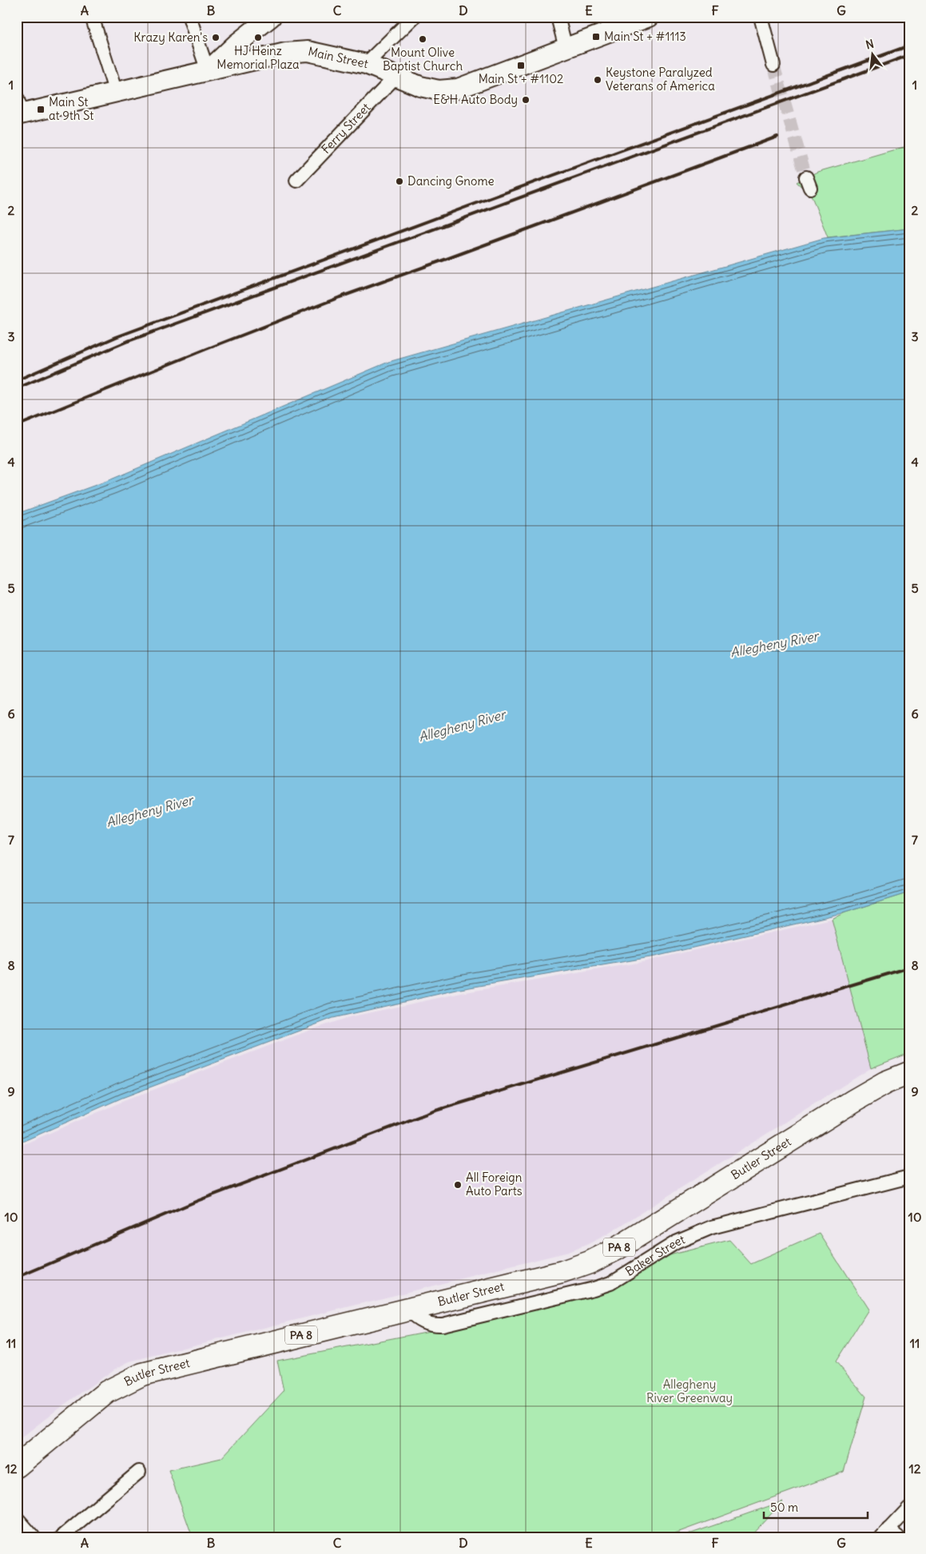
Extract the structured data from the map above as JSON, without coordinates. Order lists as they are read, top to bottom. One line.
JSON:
{"streets":{"highway":["Butler Street","PA 8"],"main road":["Main Street"],"street":["Ferry Street","Baker Street"]},"crossings":[["Main Street","Ferry Street"],["Butler Street","Baker Street"]],"water":["Allegheny River"],"parks":["Allegheny River Greenway"],"places":{"transit":["Main St + #1113","Main St + #1102","Main St at 9th St"],"other":["Krazy Karen's","HJ Heinz Memorial Plaza","Mount Olive Baptist Church","Keystone Paralyzed Veterans of America","E&H Auto Body","Dancing Gnome","All Foreign Auto Parts"]},"scale_bar":"50 m","north":"top","grid":{"columns":["A","B","C","D","E","F","G"],"rows":["1","2","3","4","5","6","7","8","9","10","11","12"]}}
